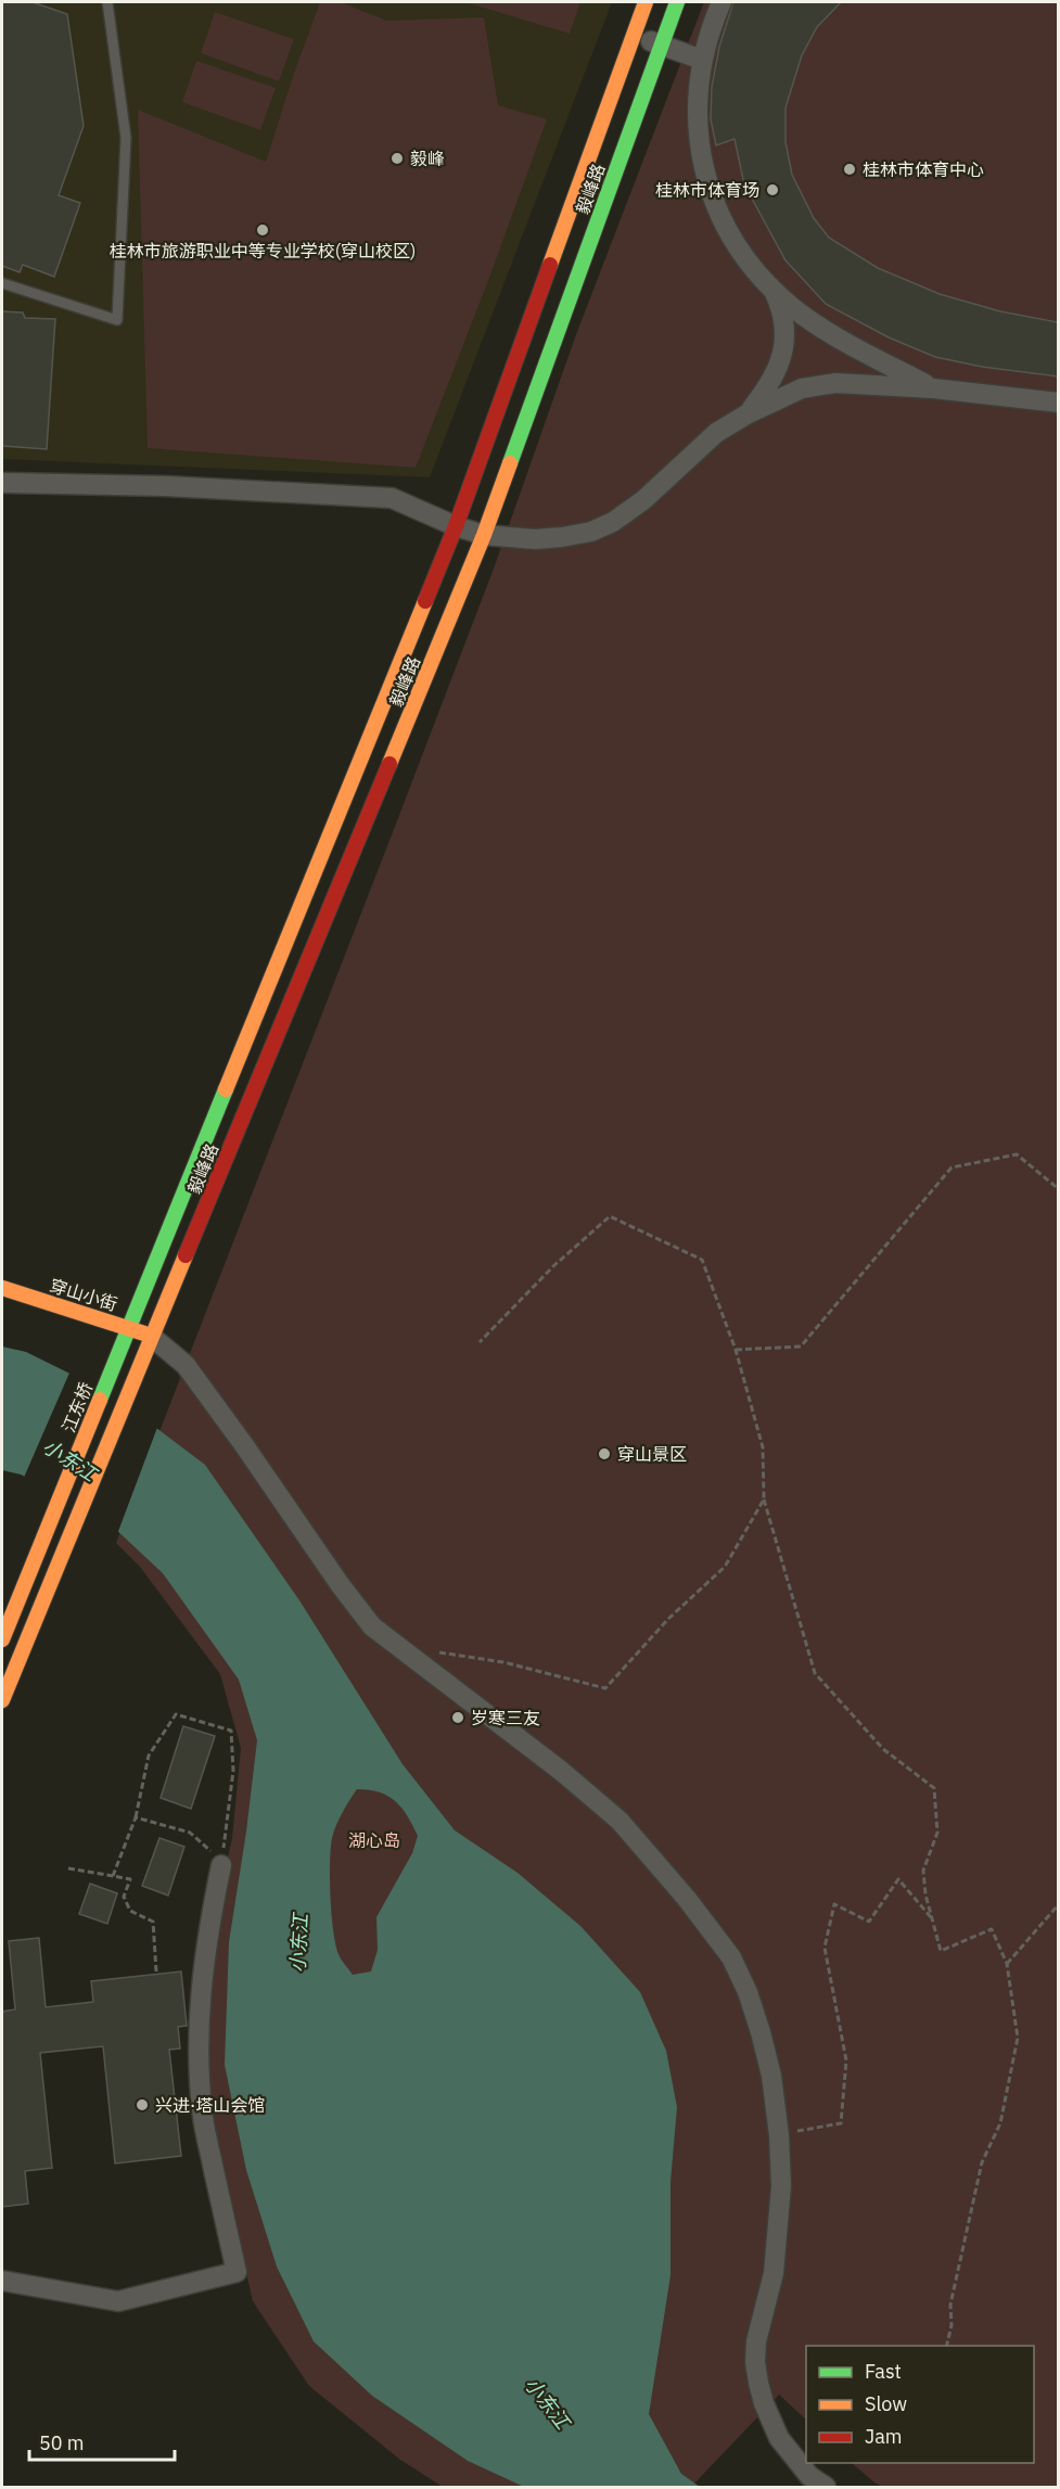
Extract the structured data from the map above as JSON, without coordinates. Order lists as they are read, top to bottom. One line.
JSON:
{"streets":{"main road":["毅峰路","穿山小街","江东桥"]},"crossings":[["毅峰路","穿山小街"],["毅峰路","江东桥"]],"water":["小东江"],"parks":["湖心岛"],"places":["毅峰","桂林市体育中心","桂林市体育场","桂林市旅游职业中等专业学校(穿山校区)","穿山景区","岁寒三友","兴进·塔山会馆"],"legend":["Fast","Slow","Jam"],"scale_bar":"50 m"}
